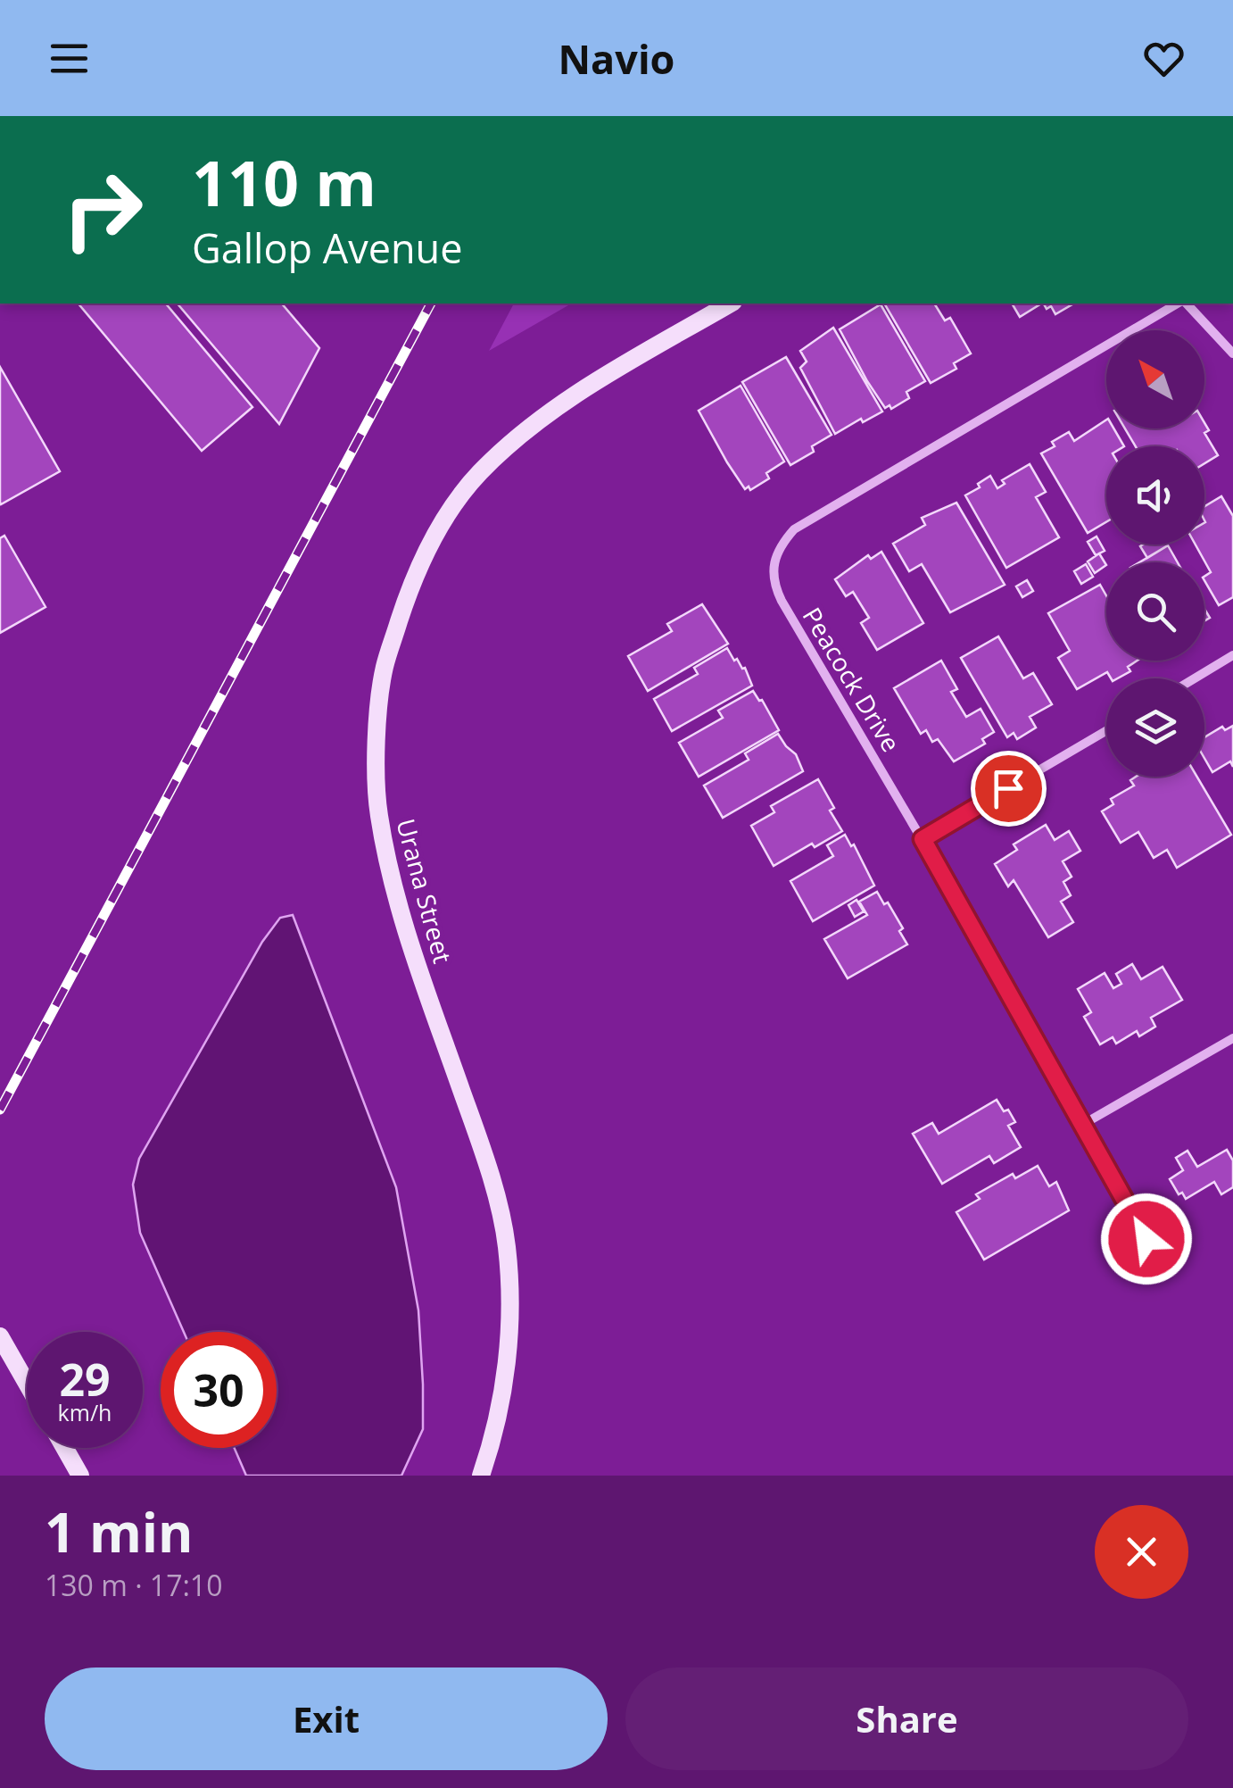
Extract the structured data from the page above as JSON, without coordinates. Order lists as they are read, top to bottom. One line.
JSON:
{"streets":{"street":["Peacock Drive","Urana Street"]},"north":"top left","page":{"header":"Navio","turn":["110 m","Gallop Avenue"],"speed":"29 km/h","limit":"30","heading":["1 min","130 m · 17:10"],"buttons":["Exit","Share"]}}
